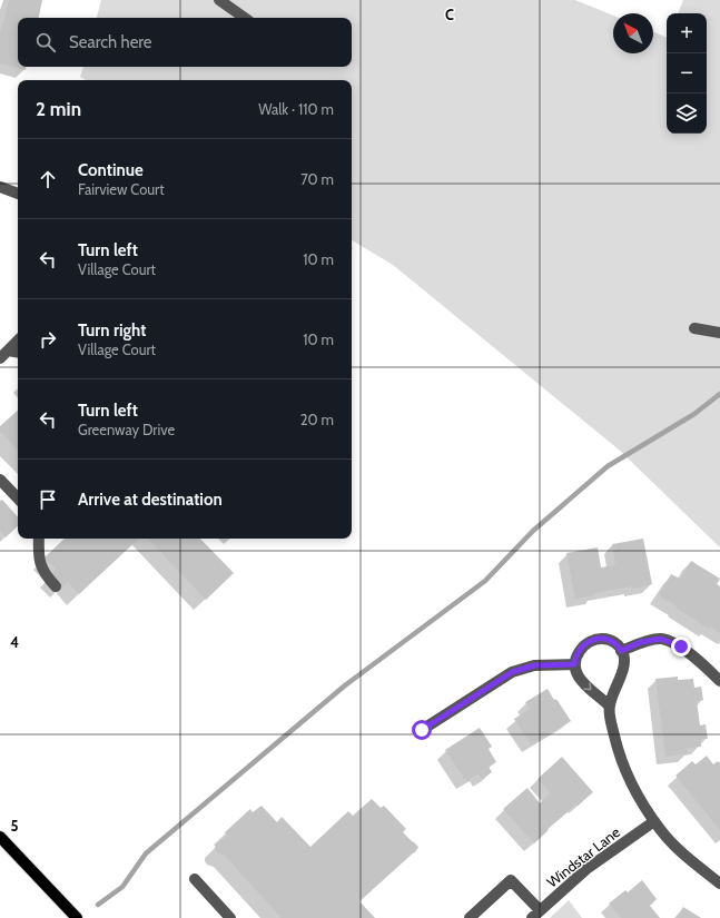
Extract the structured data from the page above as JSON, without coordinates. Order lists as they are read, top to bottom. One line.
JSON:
{"streets":{"street":["Windstar Lane"]},"north":"top left","page":{"map_buttons":["+","−"],"search":"Search here","heading":["2 min","Walk · 110 m"],"list":[["Continue","Fairview Court","70 m"],["Turn left","Village Court","10 m"],["Turn right","Village Court","10 m"],["Turn left","Greenway Drive","20 m"],"Arrive at destination"]},"grid":{"columns":["C"],"rows":["4","5"]}}
